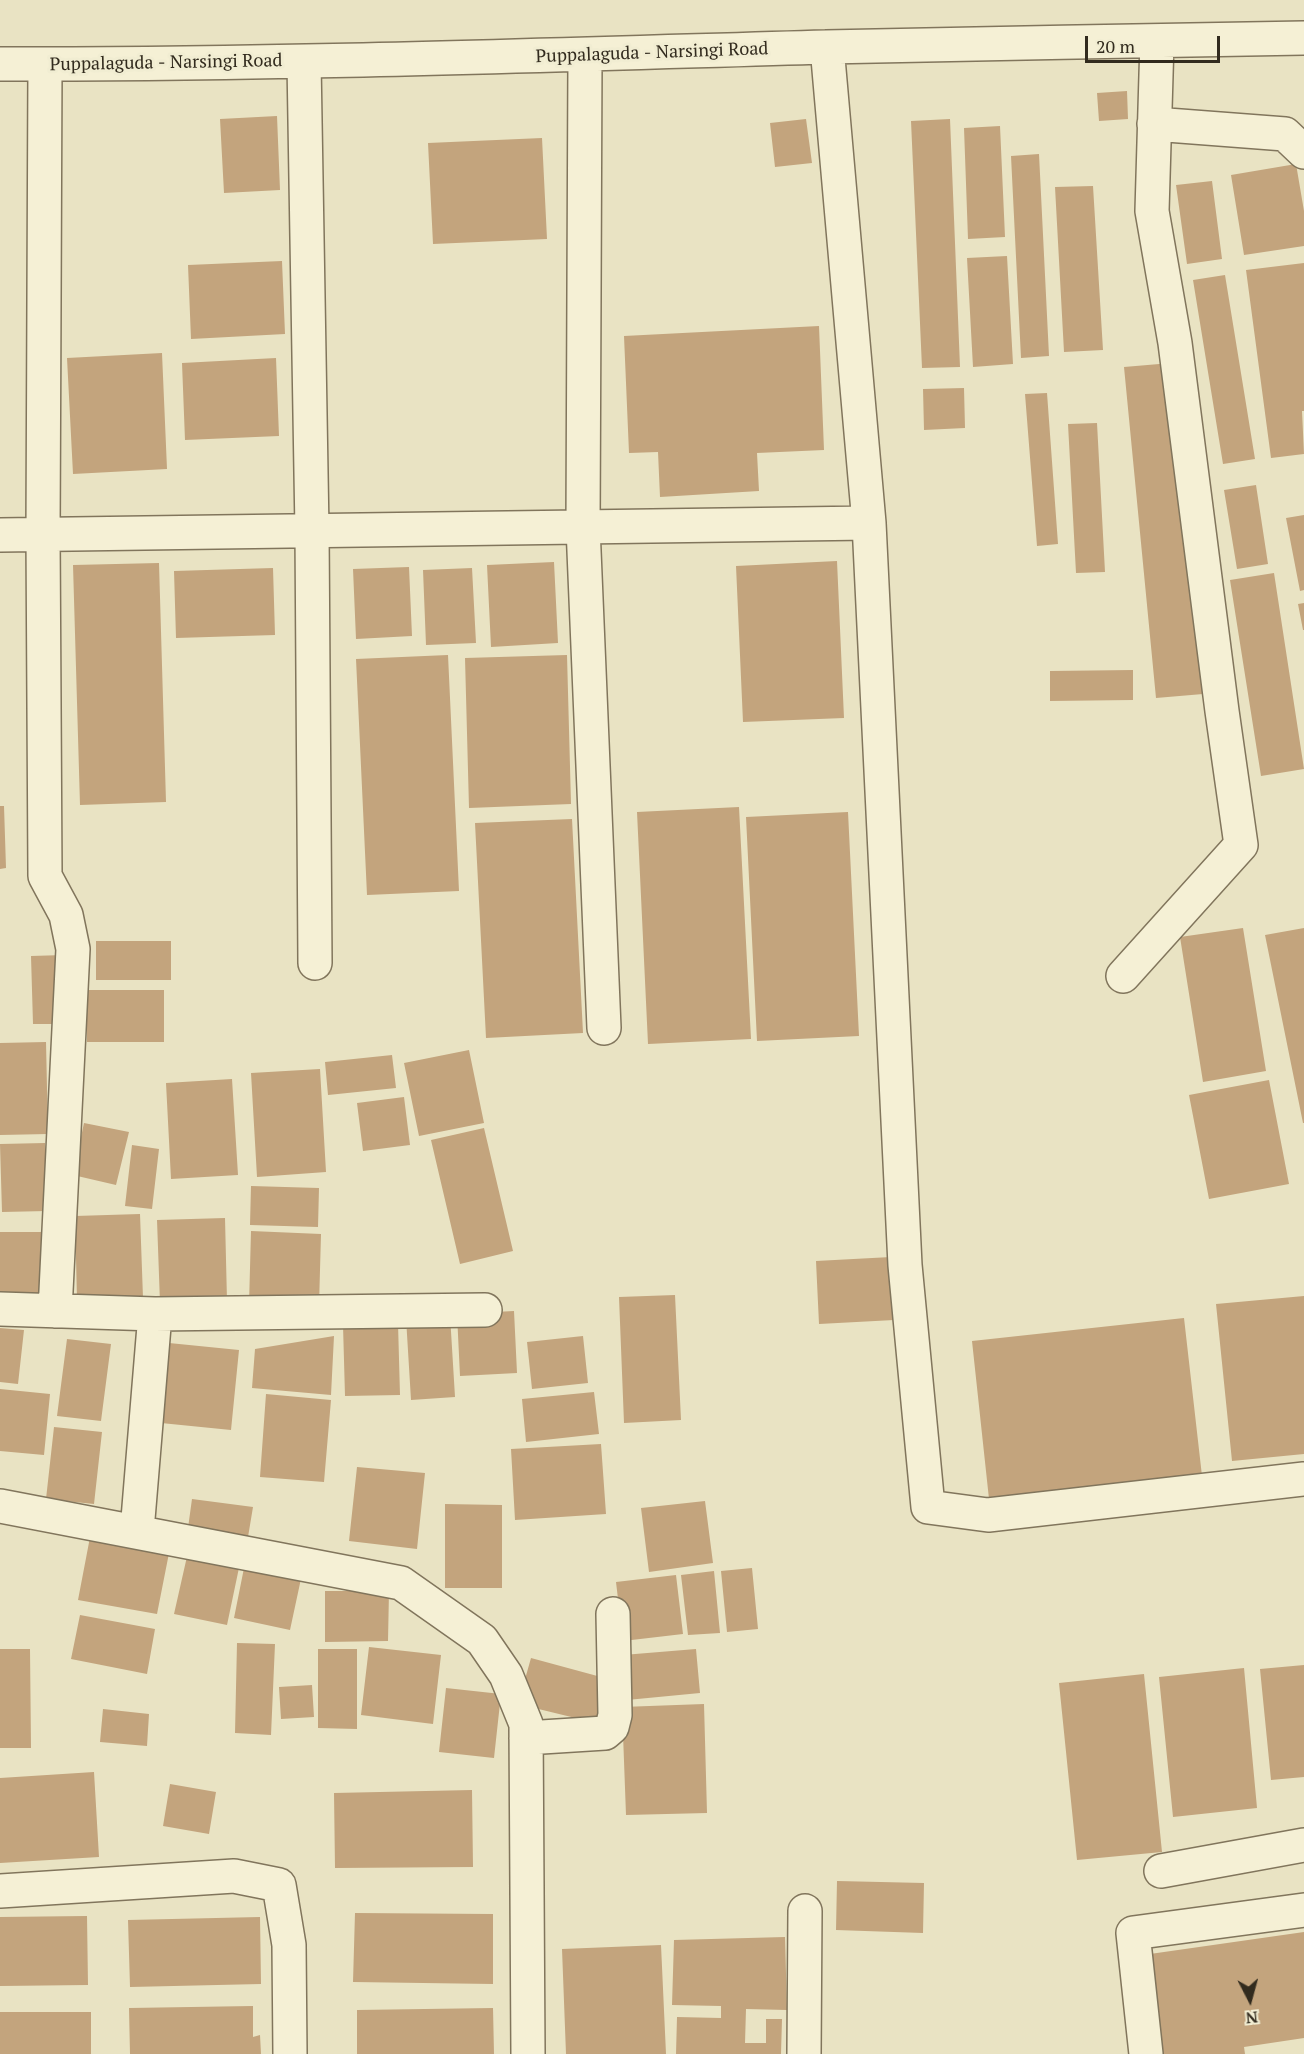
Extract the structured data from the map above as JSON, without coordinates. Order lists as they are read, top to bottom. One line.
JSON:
{"streets":{"street":["Puppalaguda - Narsingi Road"]},"scale_bar":"20 m","north":"bottom"}
